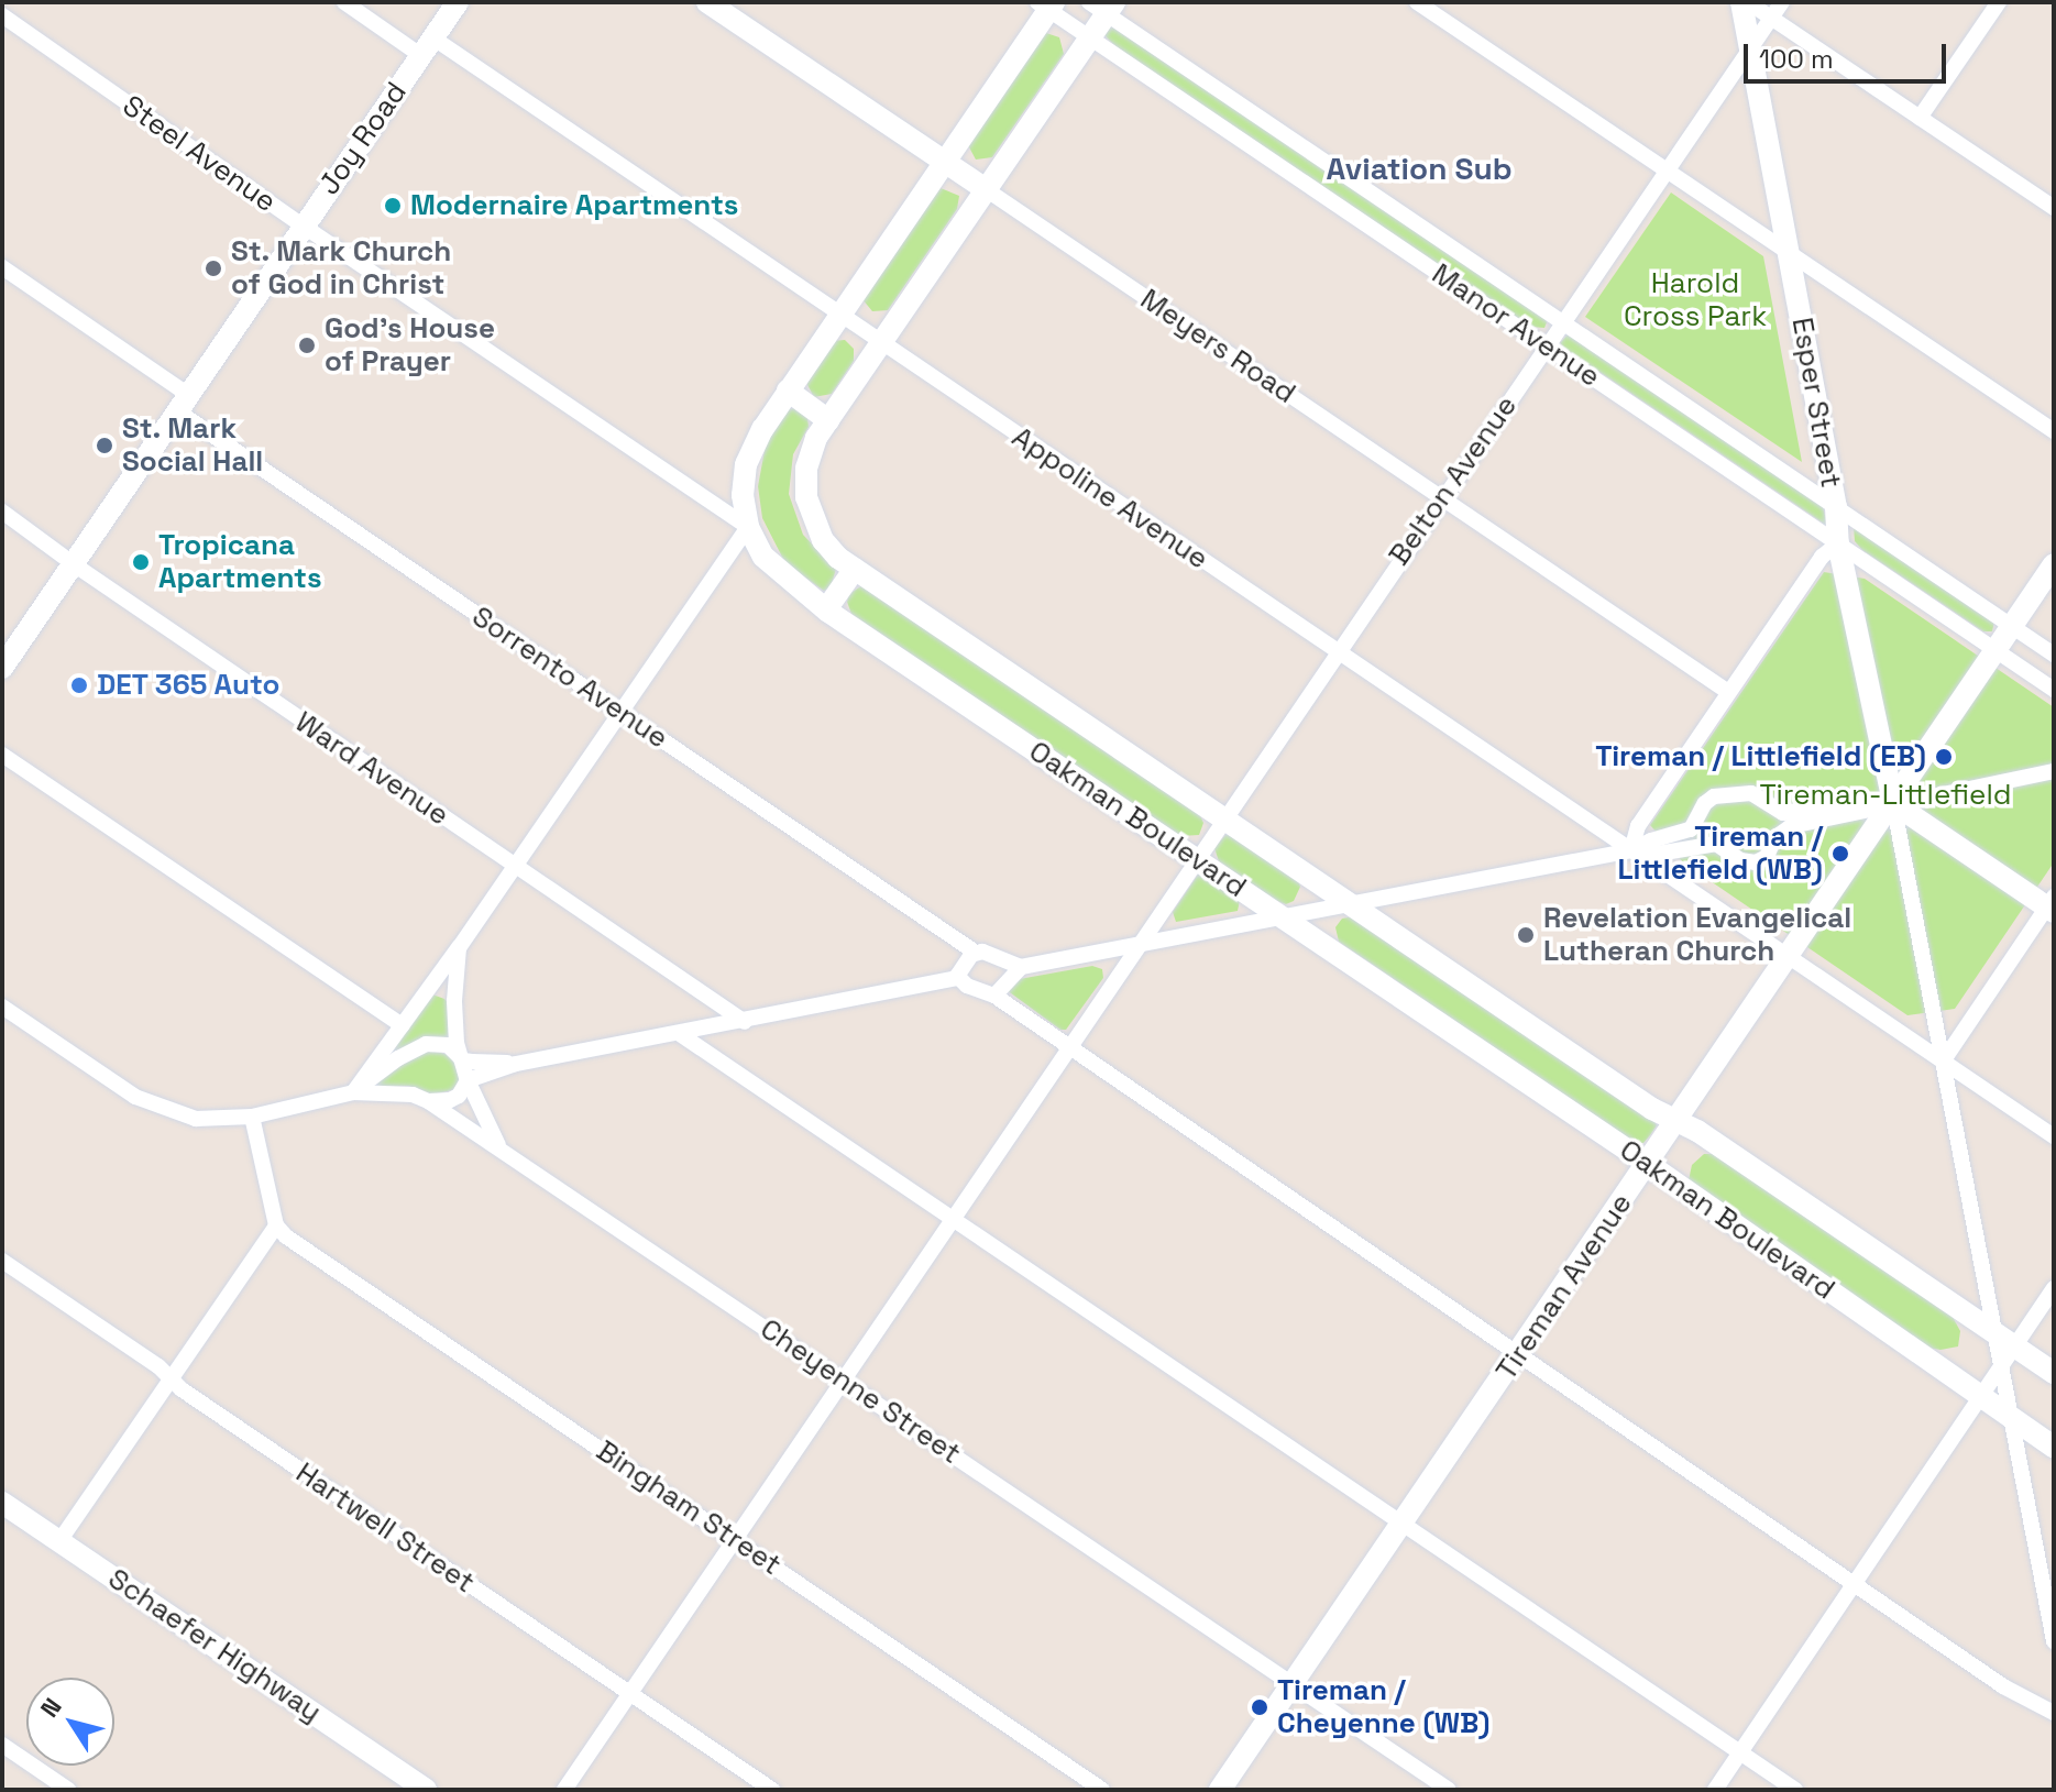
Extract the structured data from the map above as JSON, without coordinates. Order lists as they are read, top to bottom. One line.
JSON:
{"streets":{"street":["Joy Road","Steel Avenue","Manor Avenue","Meyers Road","Esper Street","Belton Avenue","Appoline Avenue","Sorrento Avenue","Ward Avenue","Oakman Boulevard","Tireman Avenue","Cheyenne Street","Bingham Street","Hartwell Street","Schaefer Highway"]},"crossings":[["Joy Road","Steel Avenue"],["Joy Road","Appoline Avenue"],["Joy Road","Sorrento Avenue"],["Joy Road","Ward Avenue"],["Steel Avenue","Oakman Boulevard"],["Manor Avenue","Esper Street"],["Manor Avenue","Belton Avenue"],["Manor Avenue","Oakman Boulevard"],["Manor Avenue","Tireman Avenue"],["Meyers Road","Belton Avenue"],["Meyers Road","Oakman Boulevard"],["Esper Street","Belton Avenue"],["Esper Street","Tireman Avenue"],["Belton Avenue","Appoline Avenue"],["Belton Avenue","Oakman Boulevard"],["Appoline Avenue","Oakman Boulevard"],["Appoline Avenue","Tireman Avenue"],["Oakman Boulevard","Tireman Avenue"],["Tireman Avenue","Cheyenne Street"]],"districts":["Aviation Sub"],"parks":["Harold Cross Park","Tireman-Littlefield"],"places":["Modernaire Apartments","St. Mark Church of God in Christ","God's House of Prayer","St. Mark Social Hall","Tropicana Apartments","DET 365 Auto","Tireman / Littlefield (EB)","Tireman / Littlefield (WB)","Revelation Evangelical Lutheran Church","Tireman / Cheyenne (WB)"],"scale_bar":"100 m","north":"top left"}
